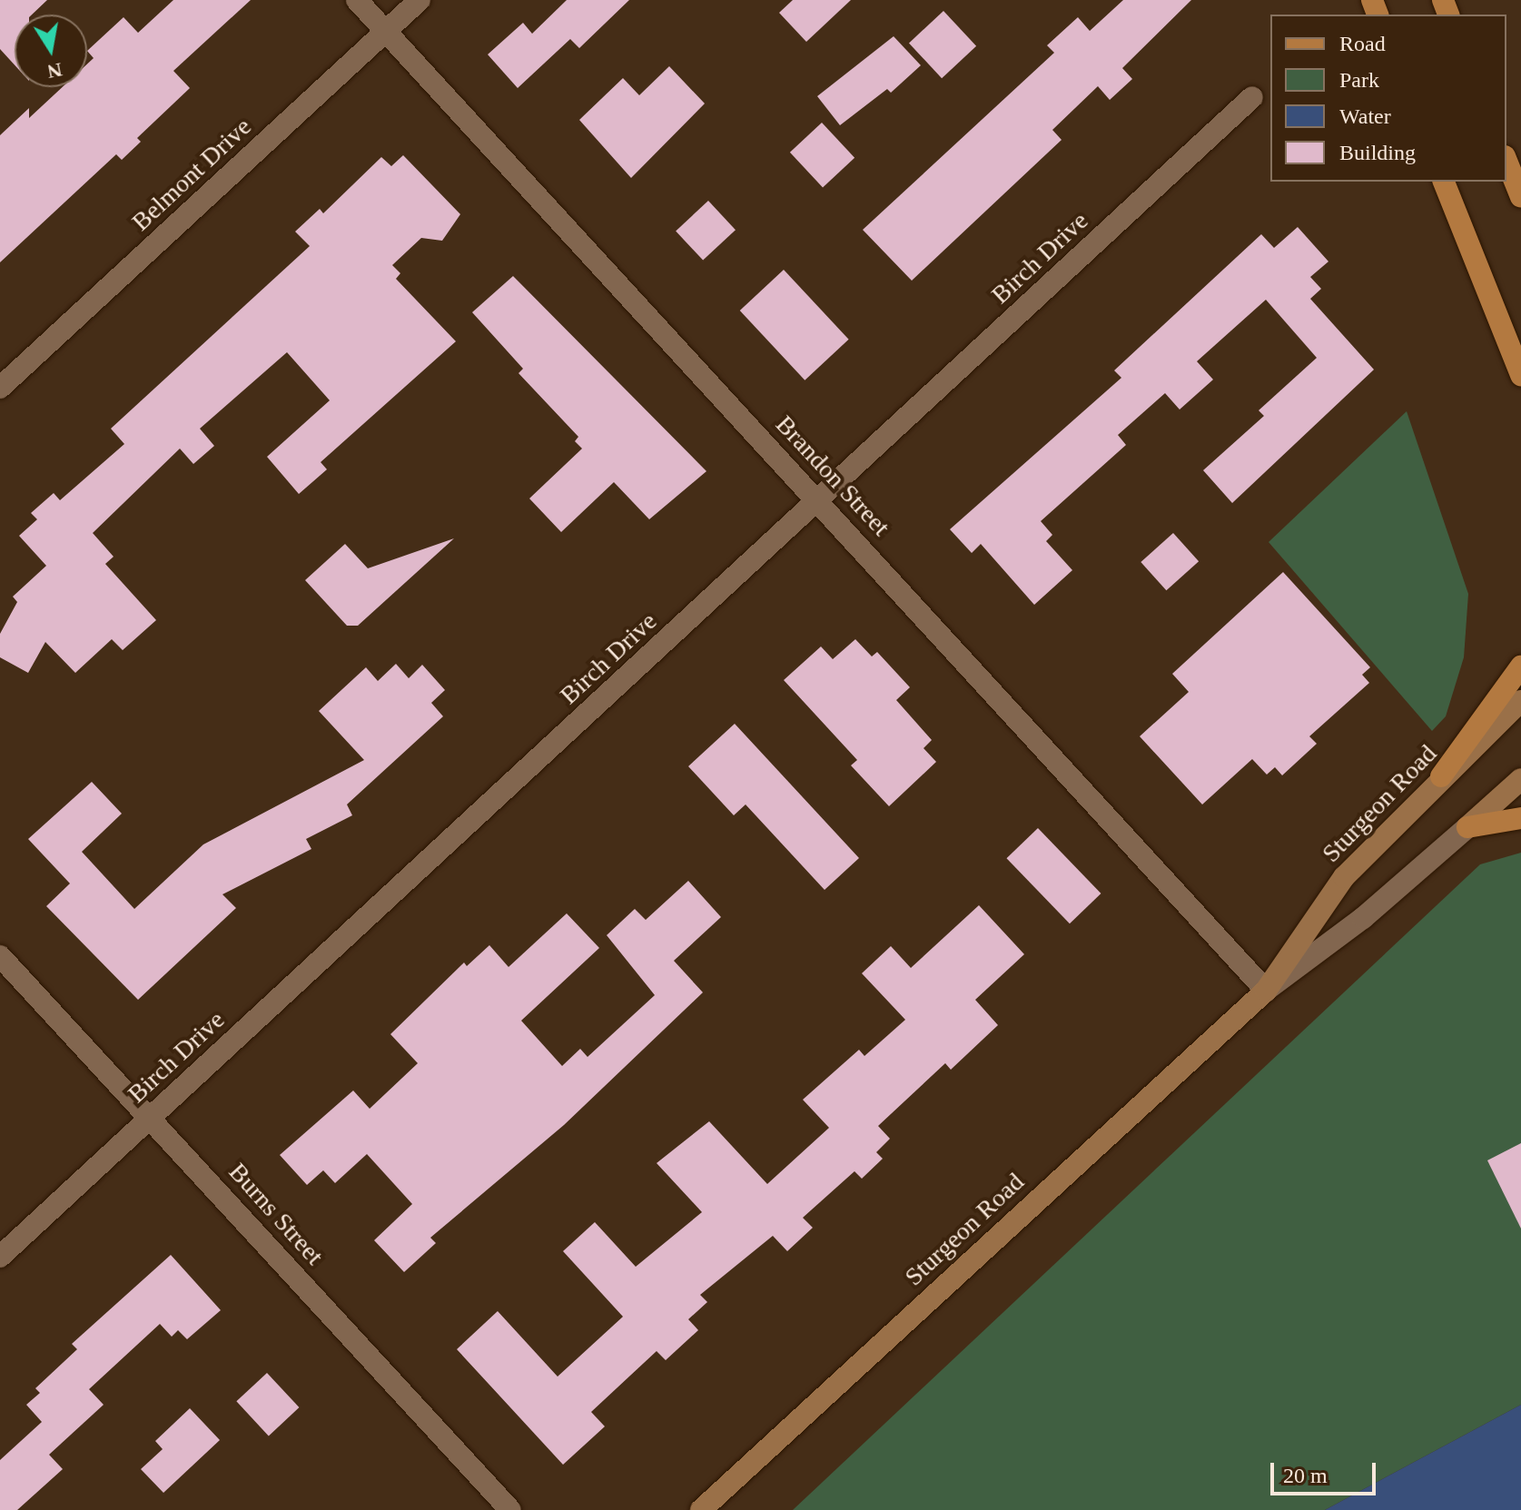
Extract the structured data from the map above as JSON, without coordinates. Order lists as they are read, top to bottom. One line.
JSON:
{"streets":{"main road":["Sturgeon Road"],"street":["Belmont Drive","Birch Drive","Brandon Street","Burns Street"]},"crossings":[["Belmont Drive","Brandon Street"],["Birch Drive","Brandon Street"],["Birch Drive","Burns Street"],["Brandon Street","Sturgeon Road"]],"legend":["Road","Park","Water","Building"],"scale_bar":"20 m","north":"bottom"}
